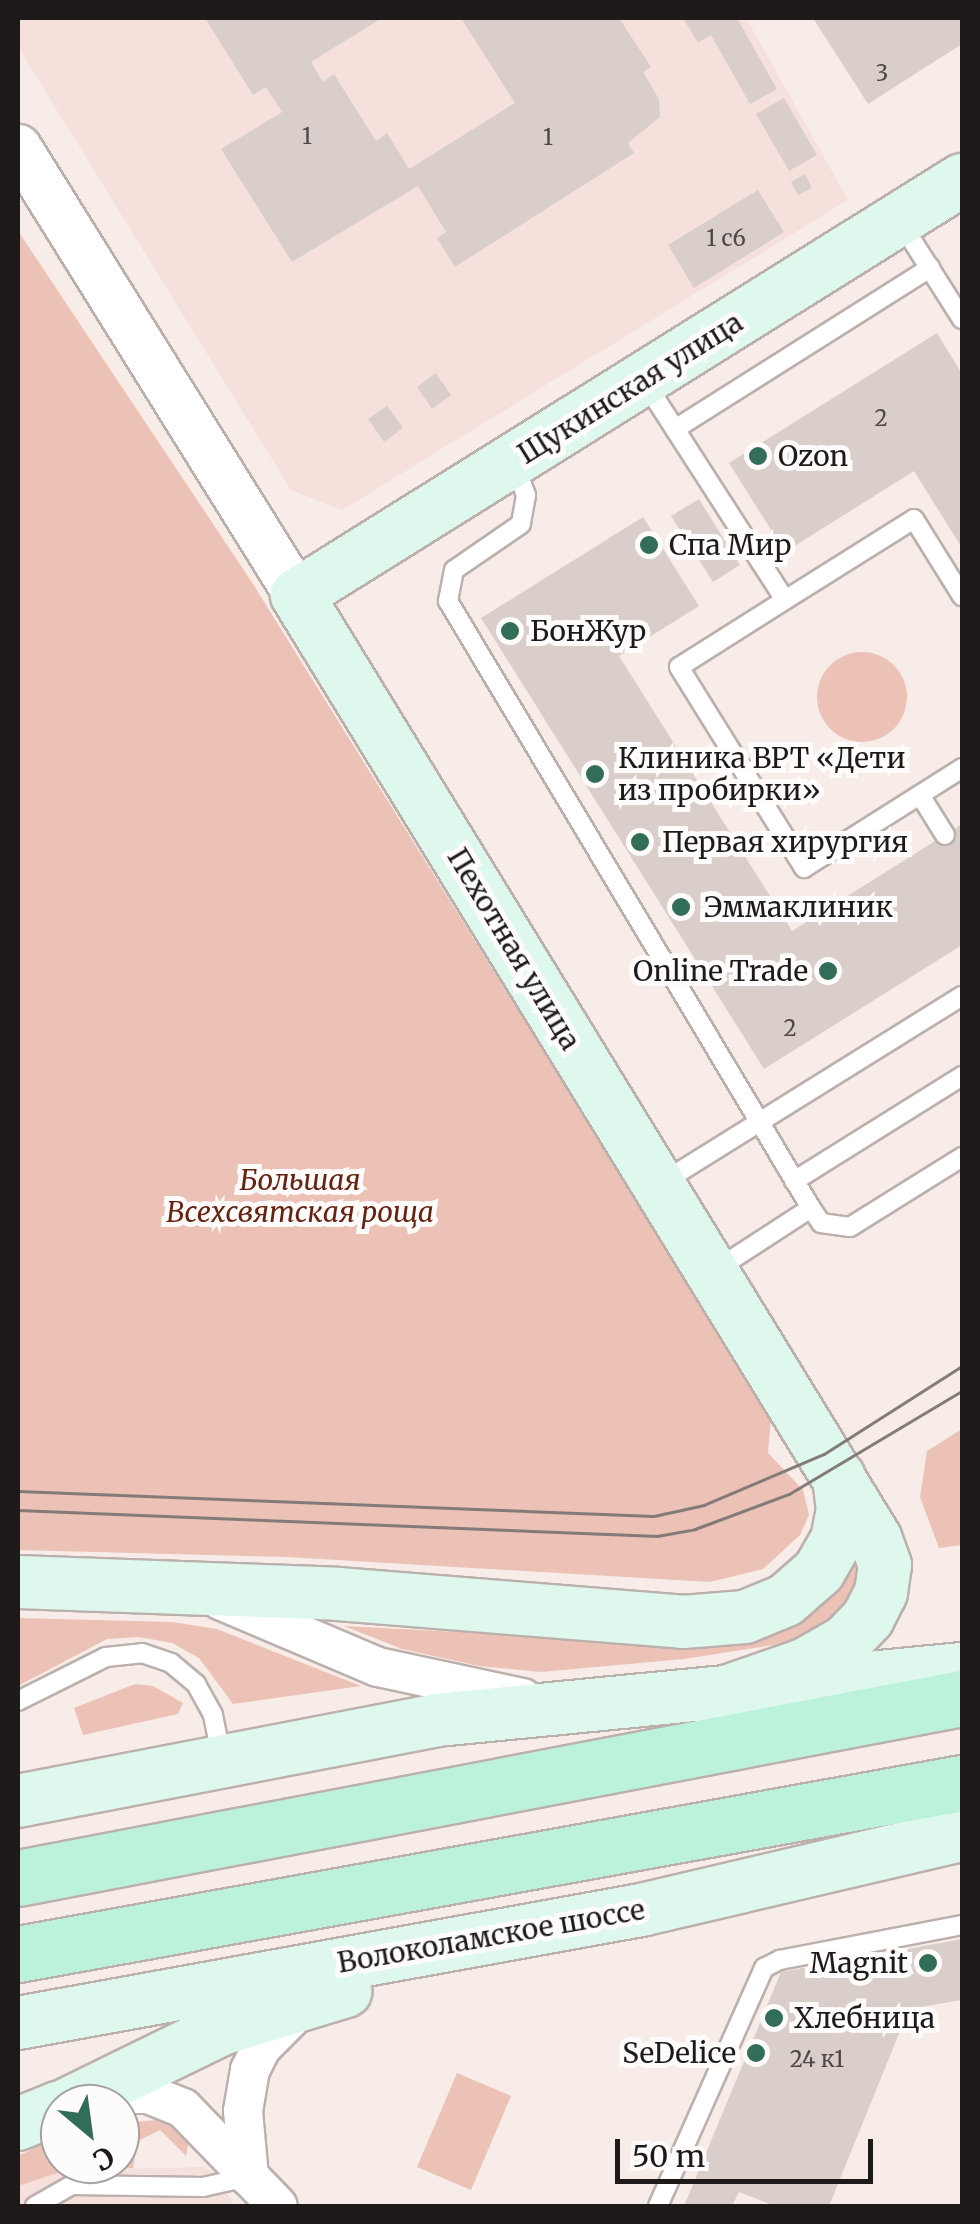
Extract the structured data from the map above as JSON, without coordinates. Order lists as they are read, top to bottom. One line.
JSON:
{"streets":{"main road":["Щукинская улица","Пехотная улица","Волоколамское шоссе"]},"crossings":[["Щукинская улица","Пехотная улица"]],"parks":["Большая Всехсвятская роща"],"places":["Ozon","Спа Мир","БонЖур","Клиника ВРТ «Дети из пробирки»","Первая хирургия","Эммаклиник","Online Trade","Magnit","Хлебница","SeDelice"],"house_numbers":["3","1","1","1 с6","2","2","24 к1"],"scale_bar":"50 m","north":"bottom right"}
